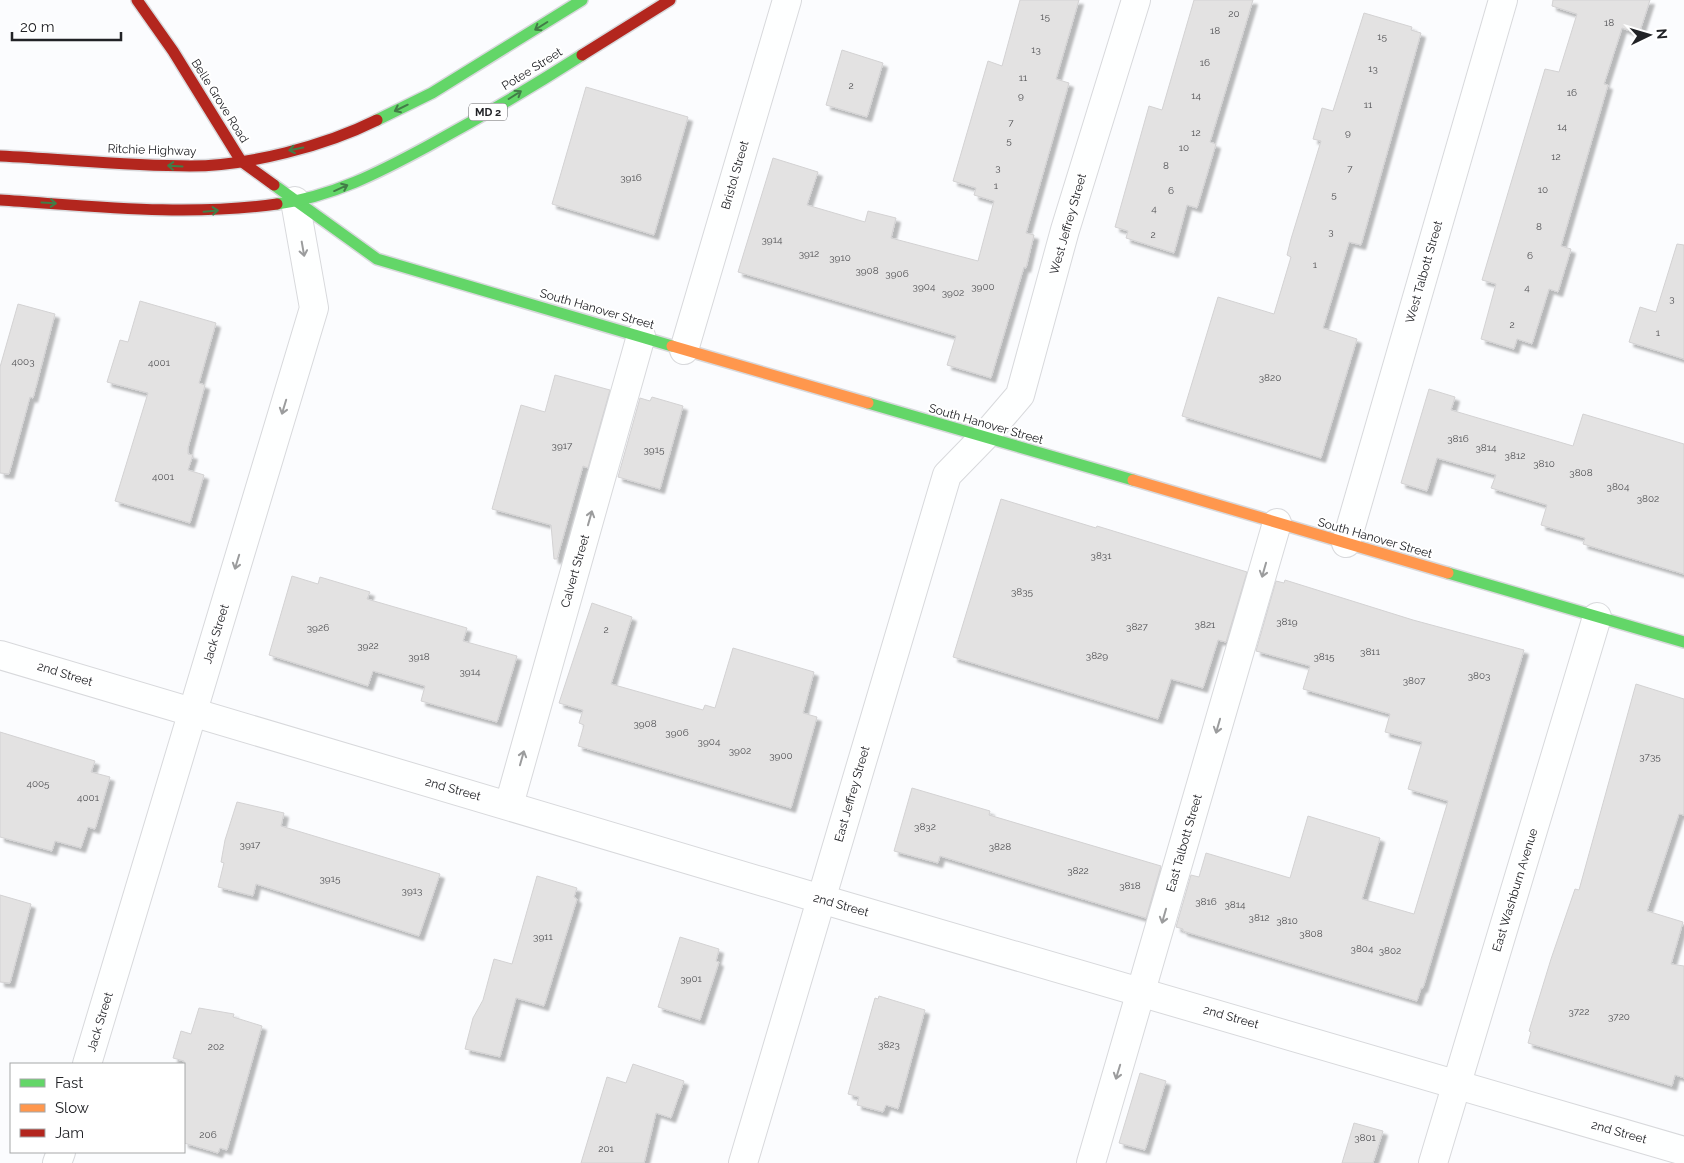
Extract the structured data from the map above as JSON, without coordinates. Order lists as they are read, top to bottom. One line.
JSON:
{"streets":{"main road":["Potee Street","Belle Grove Road","MD 2","Ritchie Highway","South Hanover Street"],"street":["Bristol Street","West Jeffrey Street","West Talbott Street","Calvert Street","Jack Street","2nd Street","East Jeffrey Street","East Talbott Street","East Washburn Avenue"]},"crossings":[["Potee Street","Belle Grove Road"],["Potee Street","MD 2"],["Potee Street","South Hanover Street"],["Potee Street","Jack Street"],["Belle Grove Road","MD 2"],["Belle Grove Road","Ritchie Highway"],["Belle Grove Road","South Hanover Street"],["Belle Grove Road","Jack Street"],["MD 2","South Hanover Street"],["MD 2","Jack Street"],["Bristol Street","South Hanover Street"],["West Jeffrey Street","South Hanover Street"],["West Jeffrey Street","East Jeffrey Street"],["West Talbott Street","South Hanover Street"],["South Hanover Street","Calvert Street"],["South Hanover Street","Jack Street"],["South Hanover Street","East Jeffrey Street"],["South Hanover Street","East Talbott Street"],["South Hanover Street","East Washburn Avenue"],["Calvert Street","2nd Street"],["Jack Street","2nd Street"],["2nd Street","East Jeffrey Street"],["2nd Street","East Talbott Street"],["2nd Street","East Washburn Avenue"]],"one_way":["Potee Street","Calvert Street","Jack Street","East Talbott Street"],"house_numbers":["20","15","18","18","15","13","16","13","11","2","16","9","14","11","7","14","12","9","5","10","12","8","3","7","3916","1","10","6","5","4","8","3","2","3914","3912","6","3910","1","3908","3906","3904","3900","4","3902","3","2","1","4003","4001","3820","3816","3917","3814","3915","3812","3810","3808","4001","3804","3802","3831","3835","3819","3821","3827","3926","2","3922","3811","3829","3918","3815","3914","3803","3807","3908","3906","3904","3902","3900","3735","4005","4001","3832","3917","3828","3822","3915","3818","3913","3816","3814","3812","3810","3808","3911","3804","3802","3901","3722","3720","3823","202","206","3801","201"],"legend":["Fast","Slow","Jam"],"scale_bar":"20 m","north":"right"}
